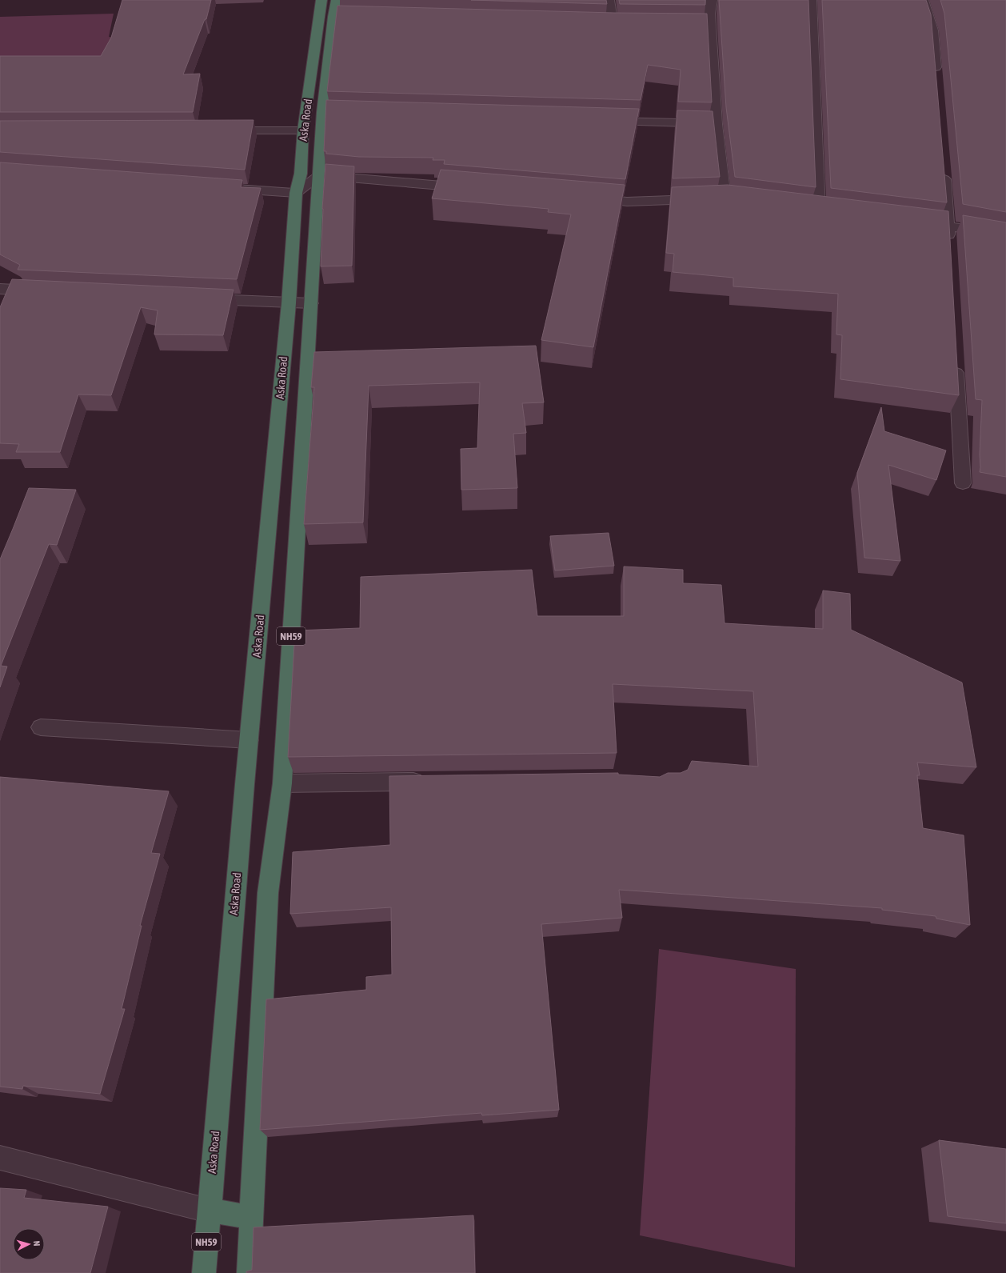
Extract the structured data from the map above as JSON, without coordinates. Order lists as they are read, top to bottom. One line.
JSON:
{"streets":{"highway":["Aska Road","NH59"]},"north":"right"}
